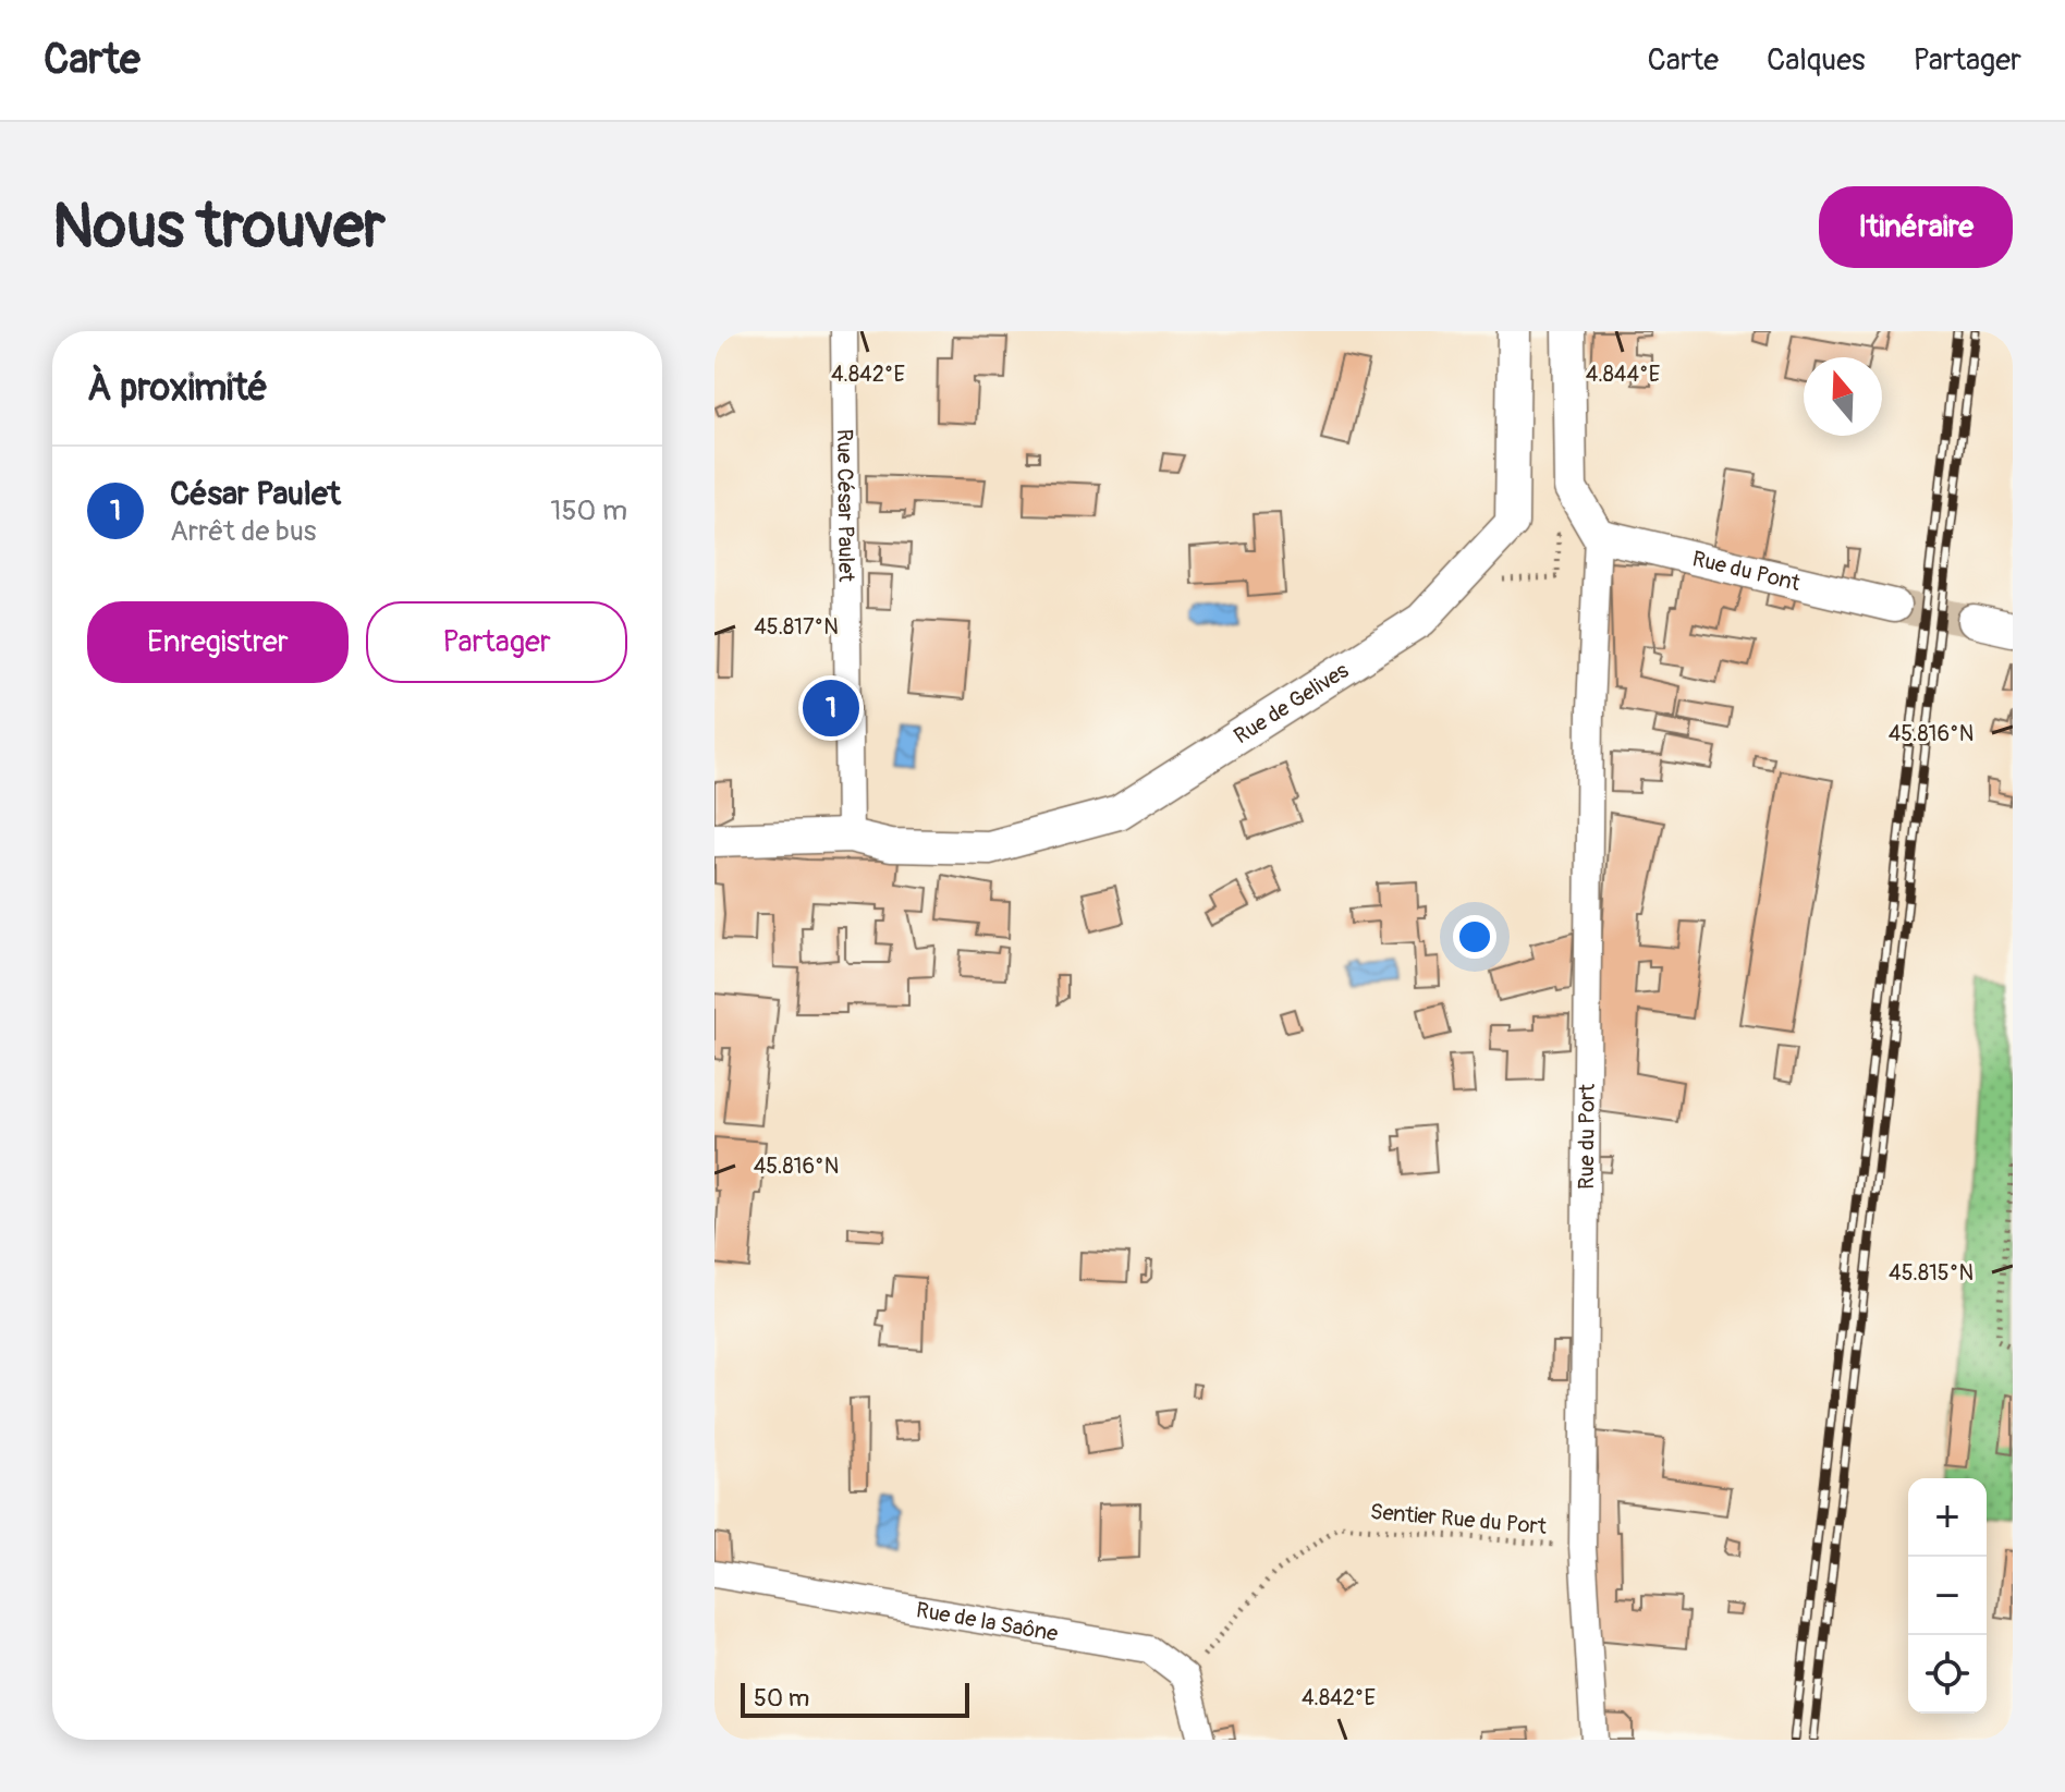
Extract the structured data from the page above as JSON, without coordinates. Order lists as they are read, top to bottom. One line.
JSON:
{"streets":{"street":["Rue César Paulet","Rue du Pont","Rue de Gelives","Rue du Port","Rue de la Saône"],"path":["Sentier Rue du Port"]},"crossings":[["Rue César Paulet","Rue de Gelives"],["Rue du Pont","Rue du Port"],["Rue du Port","Sentier Rue du Port"],["Sentier Rue du Port","Rue de la Saône"]],"scale_bar":"50 m","north":"top","page":{"header":"Carte","nav":["Carte","Calques","Partager"],"buttons":["Itinéraire",["Enregistrer","Partager"]],"title":"Nous trouver","heading":"À proximité","list":[{"mark":"1","name":"César Paulet","note":"Arrêt de bus","value":"150 m"}],"pins":"1","map_buttons":["+","−"],"scale":"50 m"},"coordinates":["4.842°E","4.844°E","45.817°N","45.816°N","45.815°N"]}
